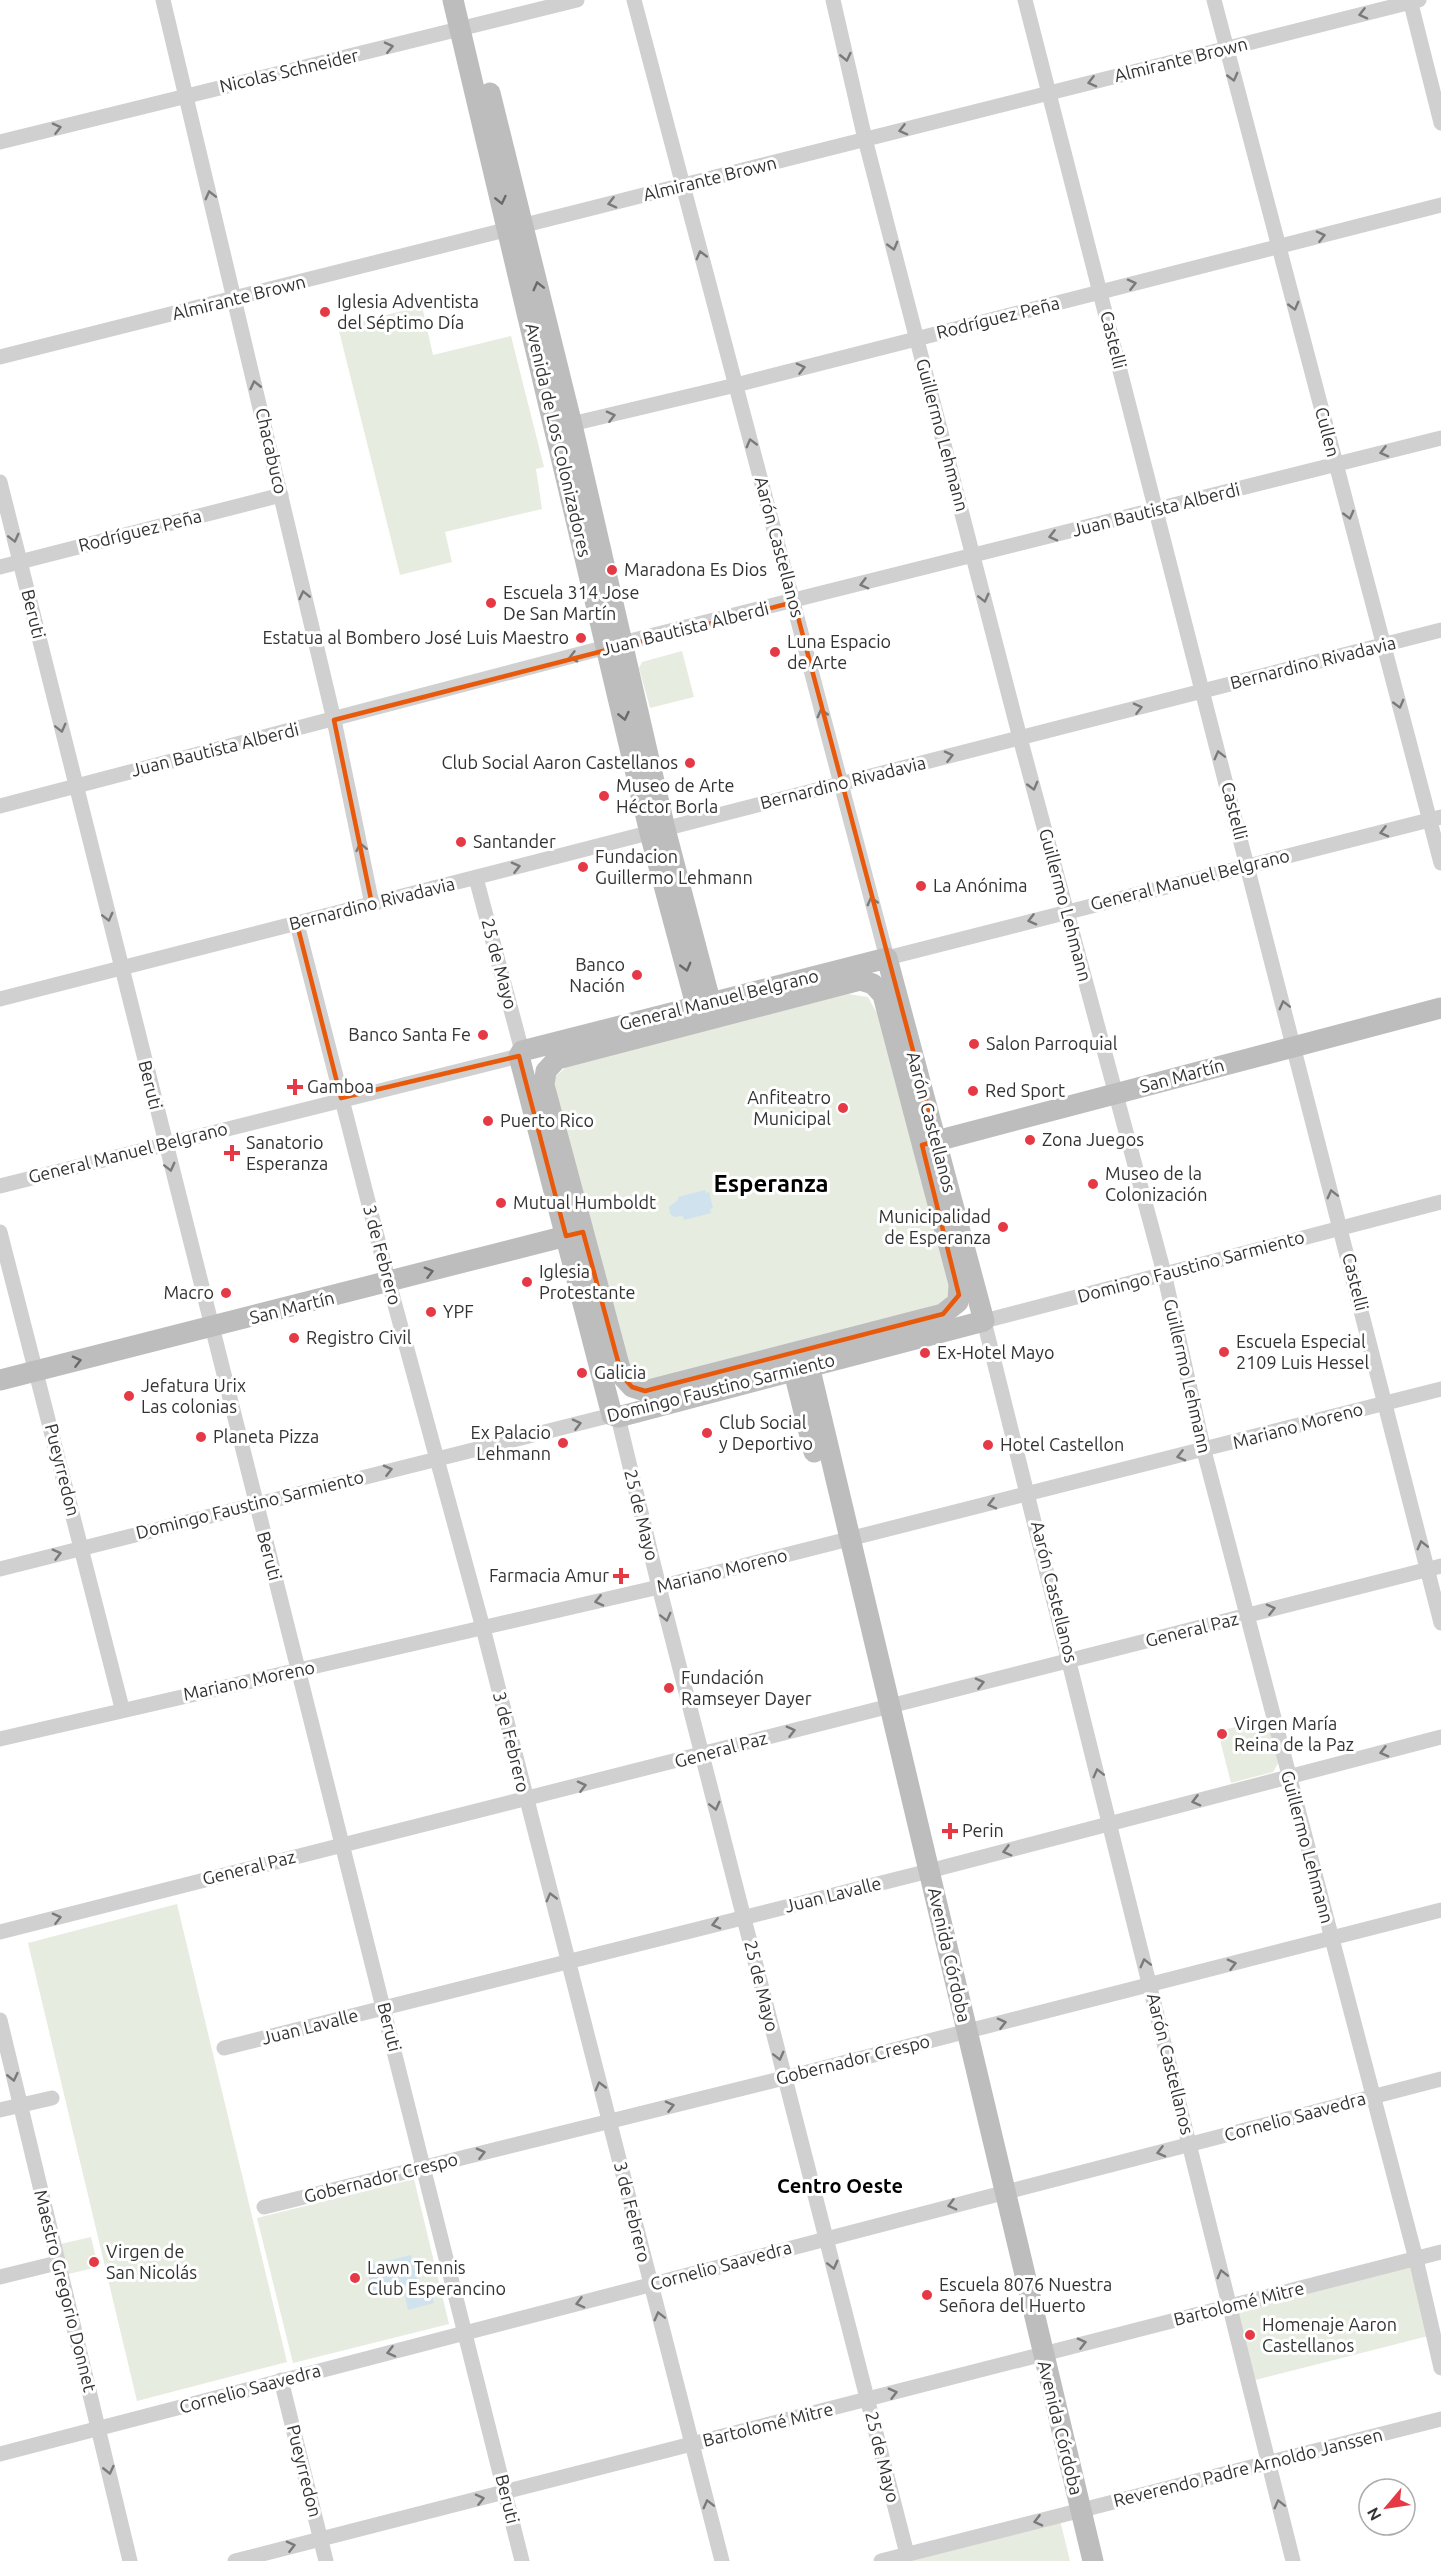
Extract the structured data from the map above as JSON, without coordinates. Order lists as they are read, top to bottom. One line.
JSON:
{"streets":{"main road":["Avenida de Los Colonizadores","Aarón Castellanos","General Manuel Belgrano","25 de Mayo","San Martín","Domingo Faustino Sarmiento","Avenida Córdoba"],"street":["Almirante Brown","Nicolas Schneider","Rodríguez Peña","Castelli","Cullen","Guillermo Lehmann","Chacabuco","Juan Bautista Alberdi","Beruti","Bernardino Rivadavia","3 de Febrero","Mariano Moreno","Pueyrredon","General Paz","Juan Lavalle","Gobernador Crespo","Cornelio Saavedra","Maestro Gregorio Donnet","Bartolomé Mitre","Reverendo Padre Arnoldo Janssen"]},"crossings":[["Almirante Brown","Castelli"],["Almirante Brown","Cullen"],["Almirante Brown","Guillermo Lehmann"],["Almirante Brown","Avenida de Los Colonizadores"],["Almirante Brown","Chacabuco"],["Almirante Brown","Aarón Castellanos"],["Nicolas Schneider","Avenida de Los Colonizadores"],["Nicolas Schneider","Chacabuco"],["Rodríguez Peña","Castelli"],["Rodríguez Peña","Cullen"],["Rodríguez Peña","Guillermo Lehmann"],["Rodríguez Peña","Avenida de Los Colonizadores"],["Rodríguez Peña","Chacabuco"],["Rodríguez Peña","Aarón Castellanos"],["Rodríguez Peña","Beruti"],["Castelli","Juan Bautista Alberdi"],["Castelli","Bernardino Rivadavia"],["Castelli","General Manuel Belgrano"],["Castelli","San Martín"],["Castelli","Domingo Faustino Sarmiento"],["Castelli","Mariano Moreno"],["Castelli","General Paz"],["Cullen","Juan Bautista Alberdi"],["Cullen","Bernardino Rivadavia"],["Cullen","General Manuel Belgrano"],["Guillermo Lehmann","Juan Bautista Alberdi"],["Guillermo Lehmann","Bernardino Rivadavia"],["Guillermo Lehmann","General Manuel Belgrano"],["Guillermo Lehmann","San Martín"],["Guillermo Lehmann","Domingo Faustino Sarmiento"],["Guillermo Lehmann","Mariano Moreno"],["Guillermo Lehmann","General Paz"],["Guillermo Lehmann","Juan Lavalle"],["Guillermo Lehmann","Gobernador Crespo"],["Guillermo Lehmann","Cornelio Saavedra"],["Guillermo Lehmann","Bartolomé Mitre"],["Avenida de Los Colonizadores","Juan Bautista Alberdi"],["Avenida de Los Colonizadores","Bernardino Rivadavia"],["Avenida de Los Colonizadores","General Manuel Belgrano"],["Chacabuco","Juan Bautista Alberdi"],["Chacabuco","Bernardino Rivadavia"],["Juan Bautista Alberdi","Aarón Castellanos"],["Juan Bautista Alberdi","Beruti"],["Aarón Castellanos","Bernardino Rivadavia"],["Aarón Castellanos","General Manuel Belgrano"],["Aarón Castellanos","San Martín"],["Aarón Castellanos","Domingo Faustino Sarmiento"],["Aarón Castellanos","Mariano Moreno"],["Aarón Castellanos","General Paz"],["Aarón Castellanos","Juan Lavalle"],["Aarón Castellanos","Gobernador Crespo"],["Aarón Castellanos","Cornelio Saavedra"],["Aarón Castellanos","Bartolomé Mitre"],["Aarón Castellanos","Reverendo Padre Arnoldo Janssen"],["Beruti","Bernardino Rivadavia"],["Beruti","General Manuel Belgrano"],["Beruti","San Martín"],["Beruti","Domingo Faustino Sarmiento"],["Beruti","Mariano Moreno"],["Beruti","General Paz"],["Beruti","Juan Lavalle"],["Beruti","Gobernador Crespo"],["Beruti","Cornelio Saavedra"],["Beruti","Bartolomé Mitre"],["Bernardino Rivadavia","25 de Mayo"],["Bernardino Rivadavia","3 de Febrero"],["General Manuel Belgrano","25 de Mayo"],["General Manuel Belgrano","3 de Febrero"],["25 de Mayo","San Martín"],["25 de Mayo","Domingo Faustino Sarmiento"],["25 de Mayo","Mariano Moreno"],["25 de Mayo","General Paz"],["25 de Mayo","Juan Lavalle"],["25 de Mayo","Gobernador Crespo"],["25 de Mayo","Cornelio Saavedra"],["25 de Mayo","Bartolomé Mitre"],["25 de Mayo","Reverendo Padre Arnoldo Janssen"],["San Martín","3 de Febrero"],["San Martín","Pueyrredon"],["3 de Febrero","Domingo Faustino Sarmiento"],["3 de Febrero","Mariano Moreno"],["3 de Febrero","General Paz"],["3 de Febrero","Juan Lavalle"],["3 de Febrero","Gobernador Crespo"],["3 de Febrero","Cornelio Saavedra"],["3 de Febrero","Bartolomé Mitre"],["Domingo Faustino Sarmiento","Pueyrredon"],["Domingo Faustino Sarmiento","Avenida Córdoba"],["Mariano Moreno","Pueyrredon"],["Mariano Moreno","Avenida Córdoba"],["Pueyrredon","Cornelio Saavedra"],["Pueyrredon","Bartolomé Mitre"],["General Paz","Avenida Córdoba"],["Juan Lavalle","Avenida Córdoba"],["Avenida Córdoba","Gobernador Crespo"],["Avenida Córdoba","Cornelio Saavedra"],["Avenida Córdoba","Bartolomé Mitre"],["Avenida Córdoba","Reverendo Padre Arnoldo Janssen"],["Cornelio Saavedra","Maestro Gregorio Donnet"]],"one_way":["Almirante Brown","Nicolas Schneider","Rodríguez Peña","Castelli","Cullen","Chacabuco","Juan Bautista Alberdi","Aarón Castellanos","Bernardino Rivadavia","3 de Febrero","Mariano Moreno","General Paz","Juan Lavalle","Gobernador Crespo","Cornelio Saavedra","Maestro Gregorio Donnet","Bartolomé Mitre"],"districts":["Esperanza","Centro Oeste"],"places":{"other":["Iglesia Adventista del Séptimo Día","Maradona Es Dios","Escuela 314 Jose De San Martín","Estatua al Bombero José Luis Maestro","Luna Espacio de Arte","Club Social Aaron Castellanos","Museo de Arte Héctor Borla","Santander","Fundacion Guillermo Lehmann","La Anónima","Banco Nación","Banco Santa Fe","Salon Parroquial","Red Sport","Anfiteatro Municipal","Puerto Rico","Zona Juegos","Museo de la Colonización","Mutual Humboldt","Municipalidad de Esperanza","Iglesia Protestante","Macro","YPF","Registro Civil","Escuela Especial 2109 Luis Hessel","Ex-Hotel Mayo","Galicia","Jefatura Urix Las colonias","Club Social y Deportivo","Planeta Pizza","Ex Palacio Lehmann","Hotel Castellon","Fundación Ramseyer Dayer","Virgen María Reina de la Paz","Virgen de San Nicolás","Lawn Tennis Club Esperancino","Escuela 8076 Nuestra Señora del Huerto","Homenaje Aaron Castellanos"],"health":["Gamboa","Sanatorio Esperanza","Farmacia Amur","Perin"]},"north":"bottom left"}
